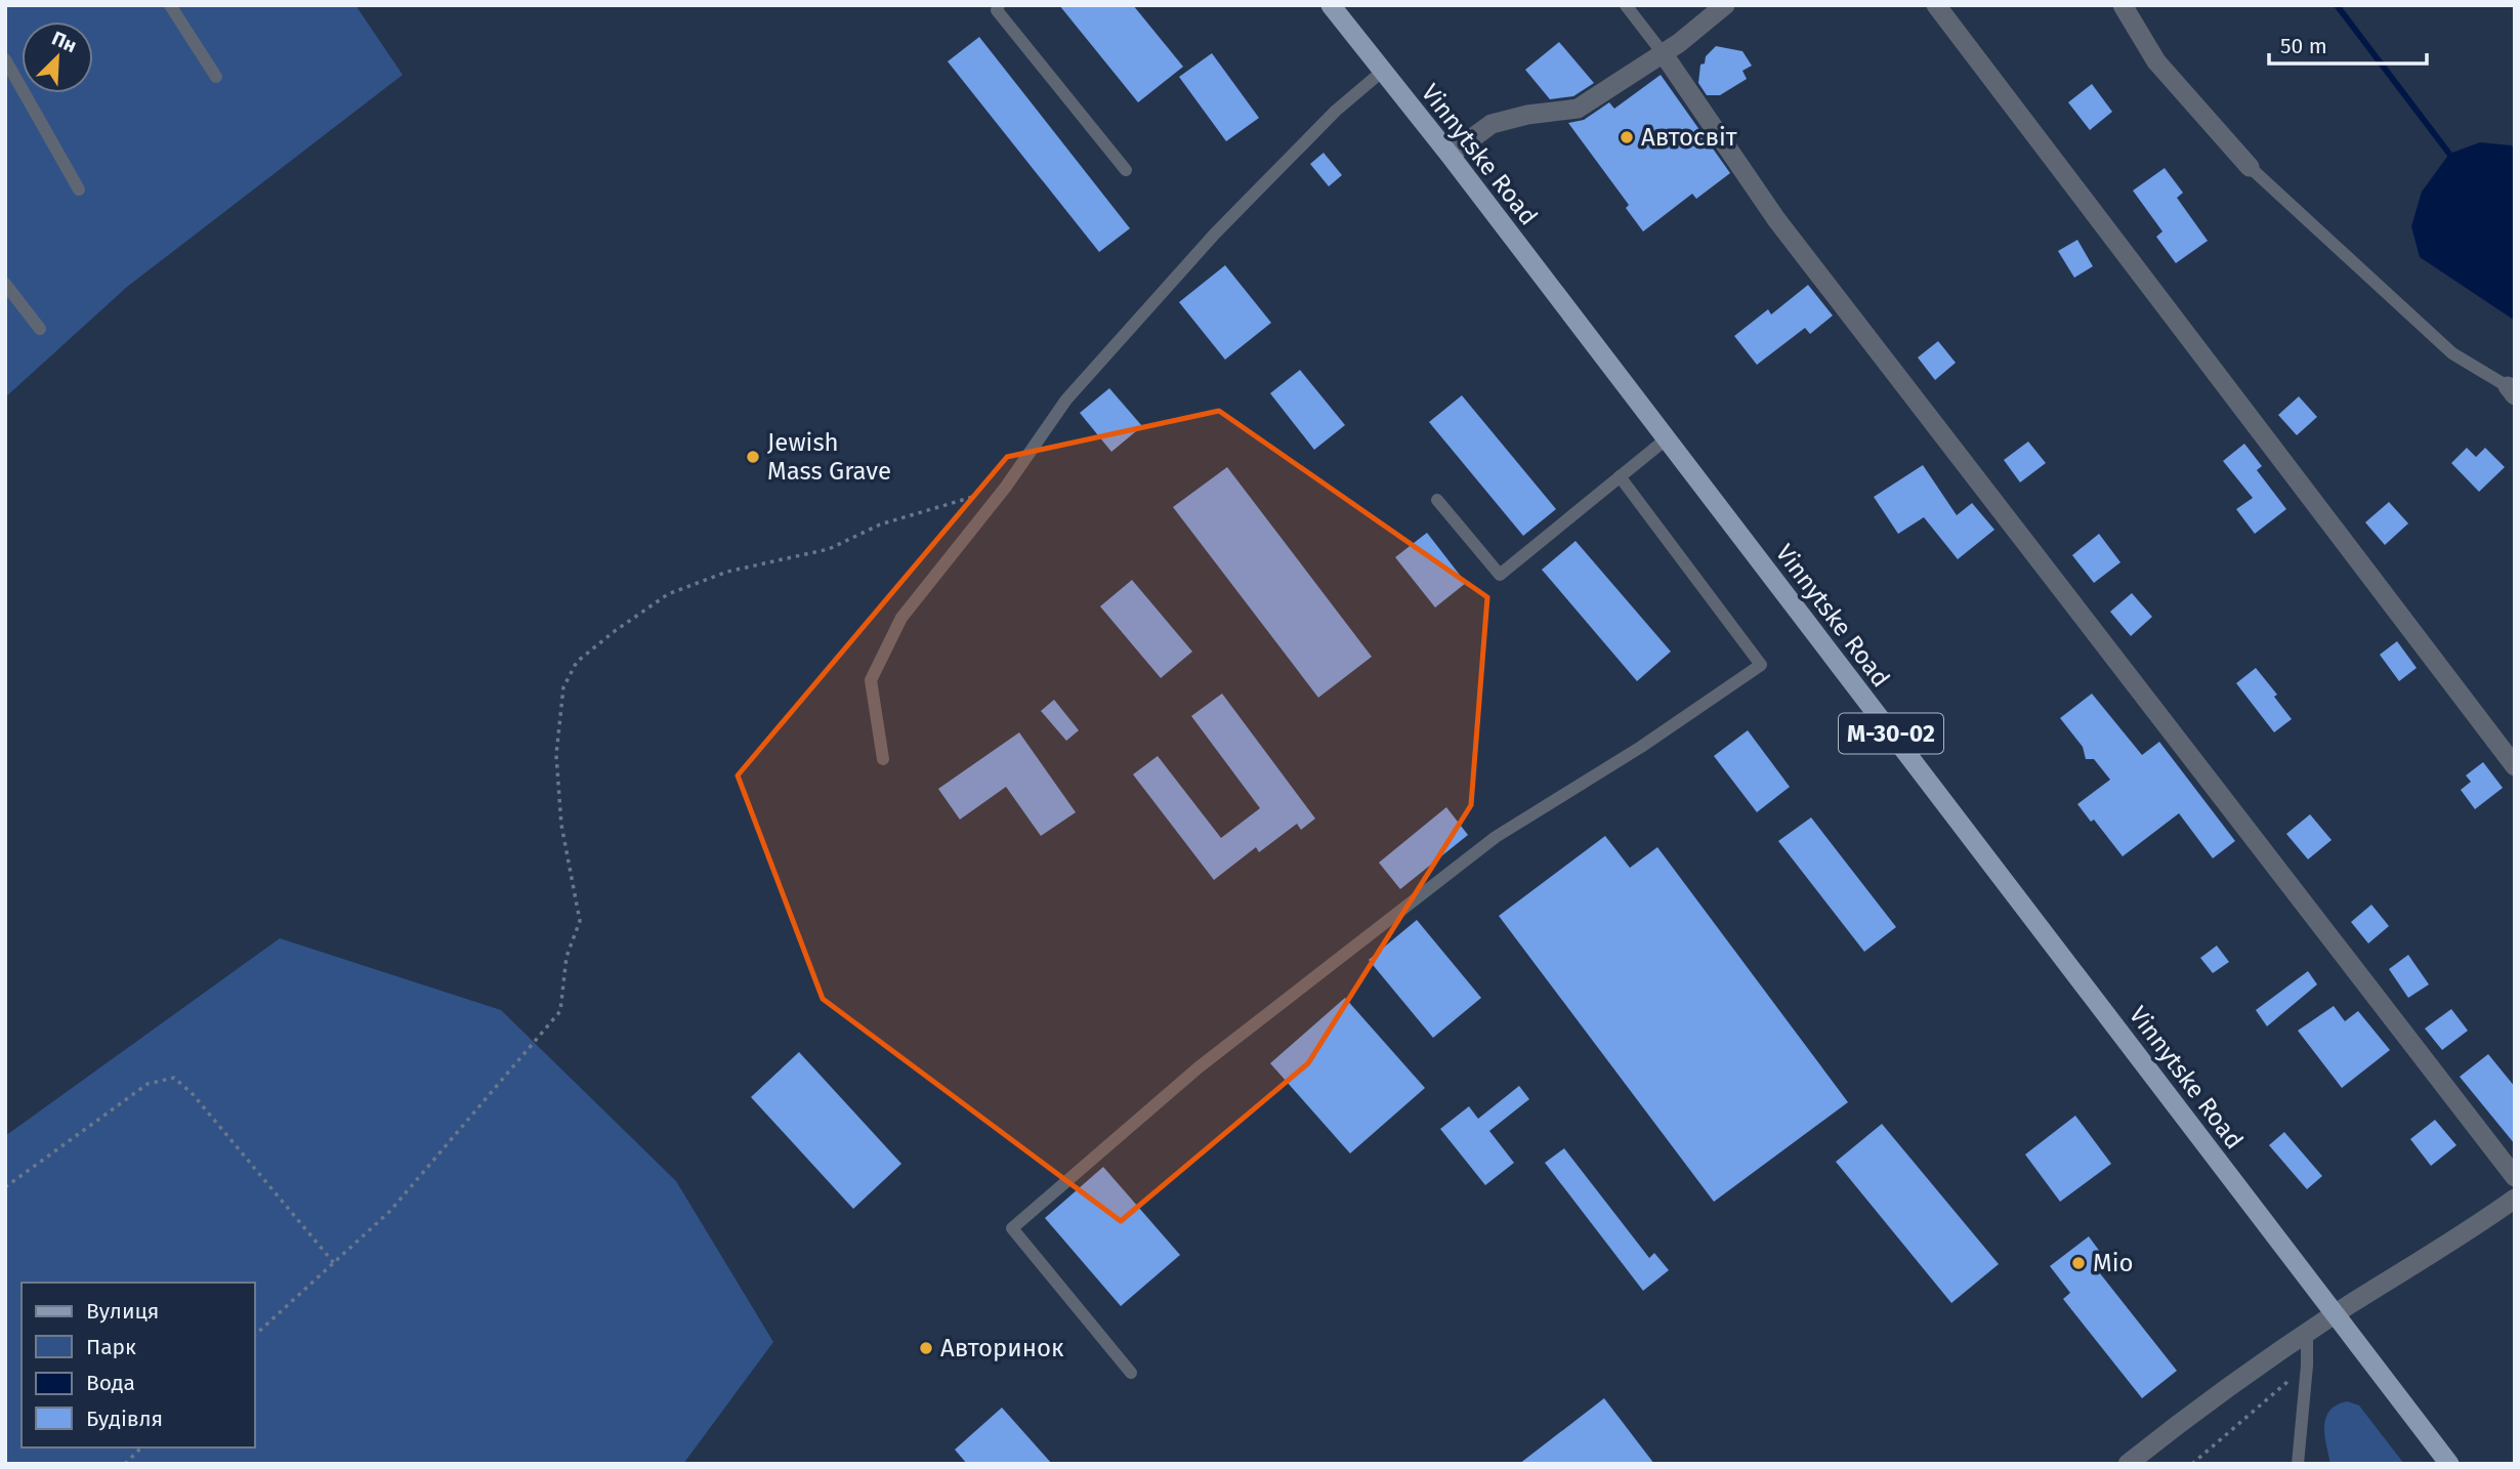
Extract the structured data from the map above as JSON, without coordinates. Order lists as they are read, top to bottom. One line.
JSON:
{"streets":{"main road":["Vinnytske Road","М-30-02"]},"places":["Автосвіт","Jewish Mass Grave","Міо","Авторинок"],"legend":["Вулиця","Парк","Вода","Будівля"],"scale_bar":"50 m","north":"top right"}
